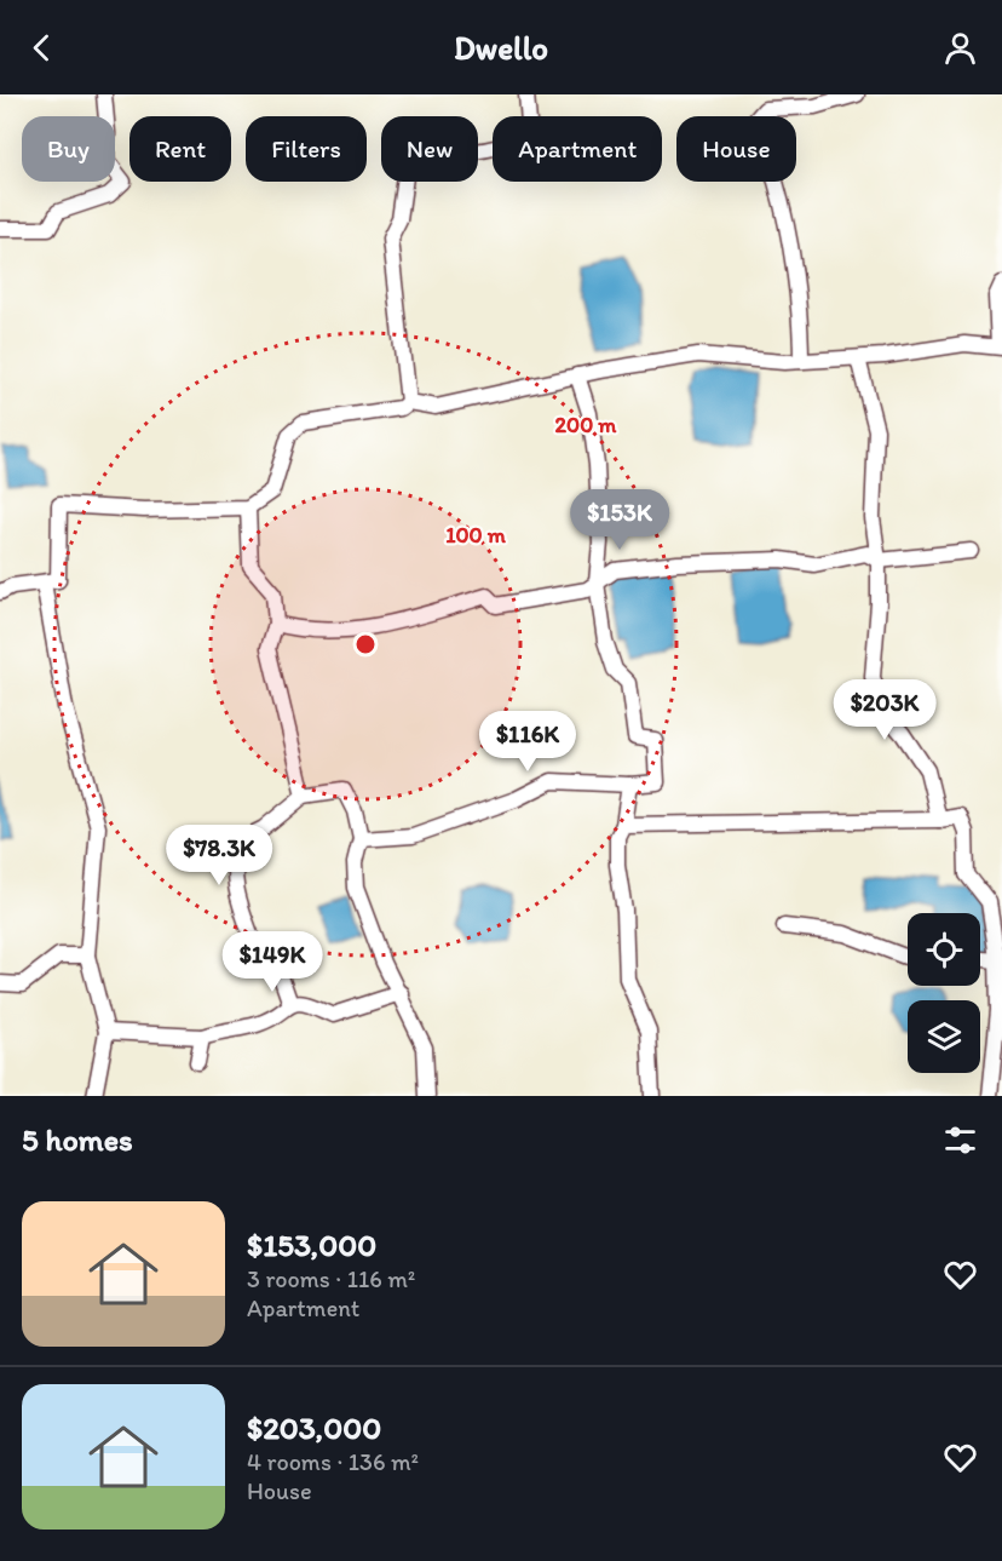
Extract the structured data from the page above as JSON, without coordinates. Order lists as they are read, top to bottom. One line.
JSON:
{"page":{"header":"Dwello","chip":["Buy","Rent","Filters","New","Apartment","House"],"price":["$153K","$203K","$116K","$78.3K","$149K"],"heading":"5 homes","list":[{"name":"$153,000","note":"3 rooms · 116 m² · Apartment"},{"name":"$203,000","note":"4 rooms · 136 m² · House"}]},"rings":["200 m","100 m"]}
